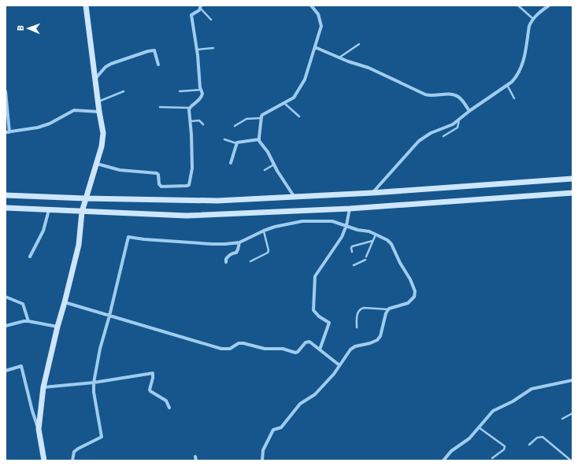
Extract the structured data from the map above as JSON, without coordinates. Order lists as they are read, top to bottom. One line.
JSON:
{"north":"left"}
